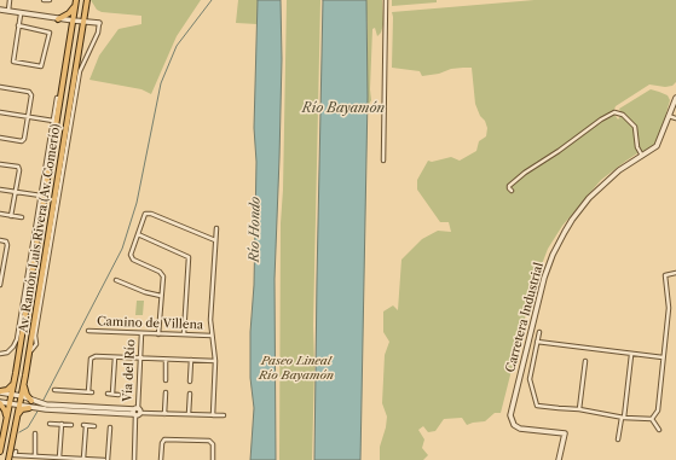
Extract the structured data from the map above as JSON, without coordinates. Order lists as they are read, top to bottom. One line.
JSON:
{"streets":{"main road":["Av. Ramón Luis Rivera (Av. Comerío)"],"street":["Carretera Industrial","Camino de Villena","Vía del Río"]},"crossings":[["Camino de Villena","Vía del Río"]],"water":["Río Bayamón","Río Hondo"],"parks":["Paseo Lineal Río Bayamón"]}
